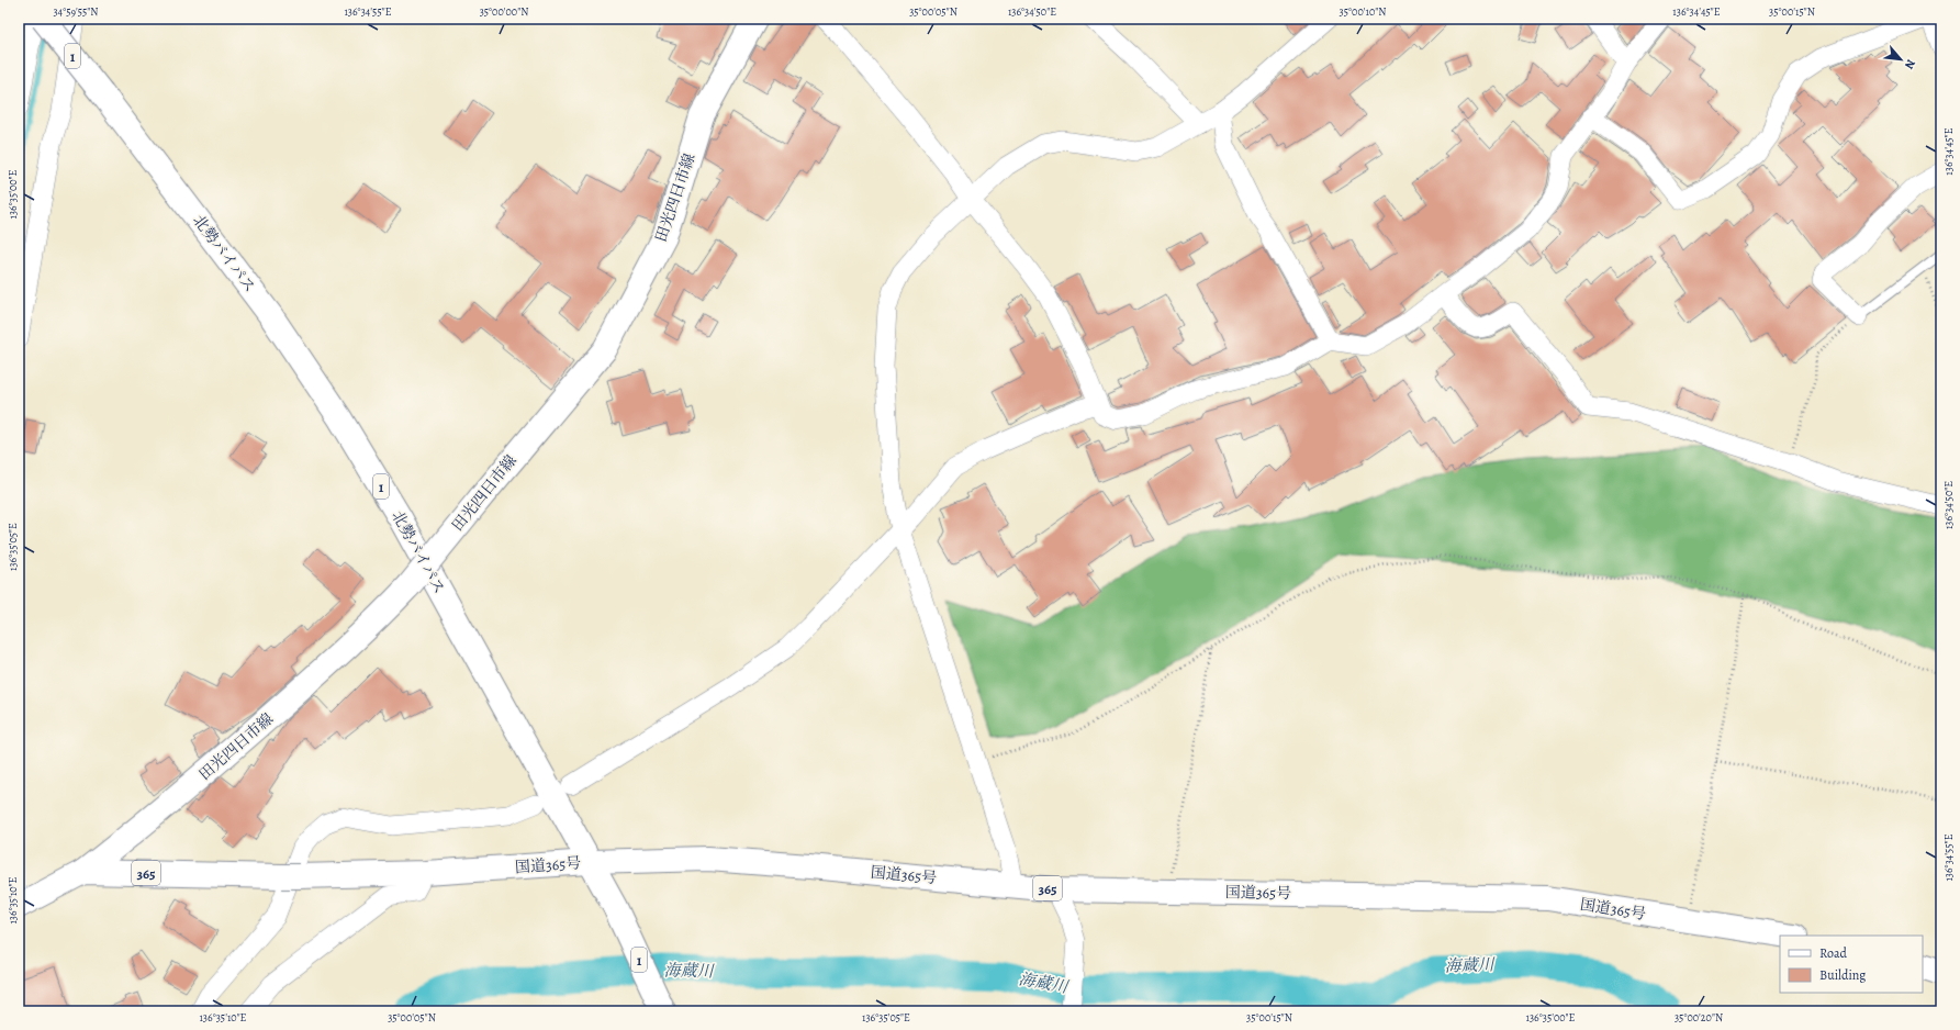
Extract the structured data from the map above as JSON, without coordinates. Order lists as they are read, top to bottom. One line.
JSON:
{"streets":{"main road":["1","田光四日市線","北勢バイパス","国道365号","365"]},"crossings":[["田光四日市線","国道365号"],["北勢バイパス","国道365号"]],"water":["海蔵川"],"legend":["Road","Building"],"north":"bottom right","coordinates":["34°59'55\"N","136°34'55\"E","35°00'00\"N","35°00'05\"N","136°34'50\"E","35°00'10\"N","136°34'45\"E","35°00'15\"N","136°35'00\"E","136°35'05\"E","136°35'10\"E","35°00'20\"N"]}
